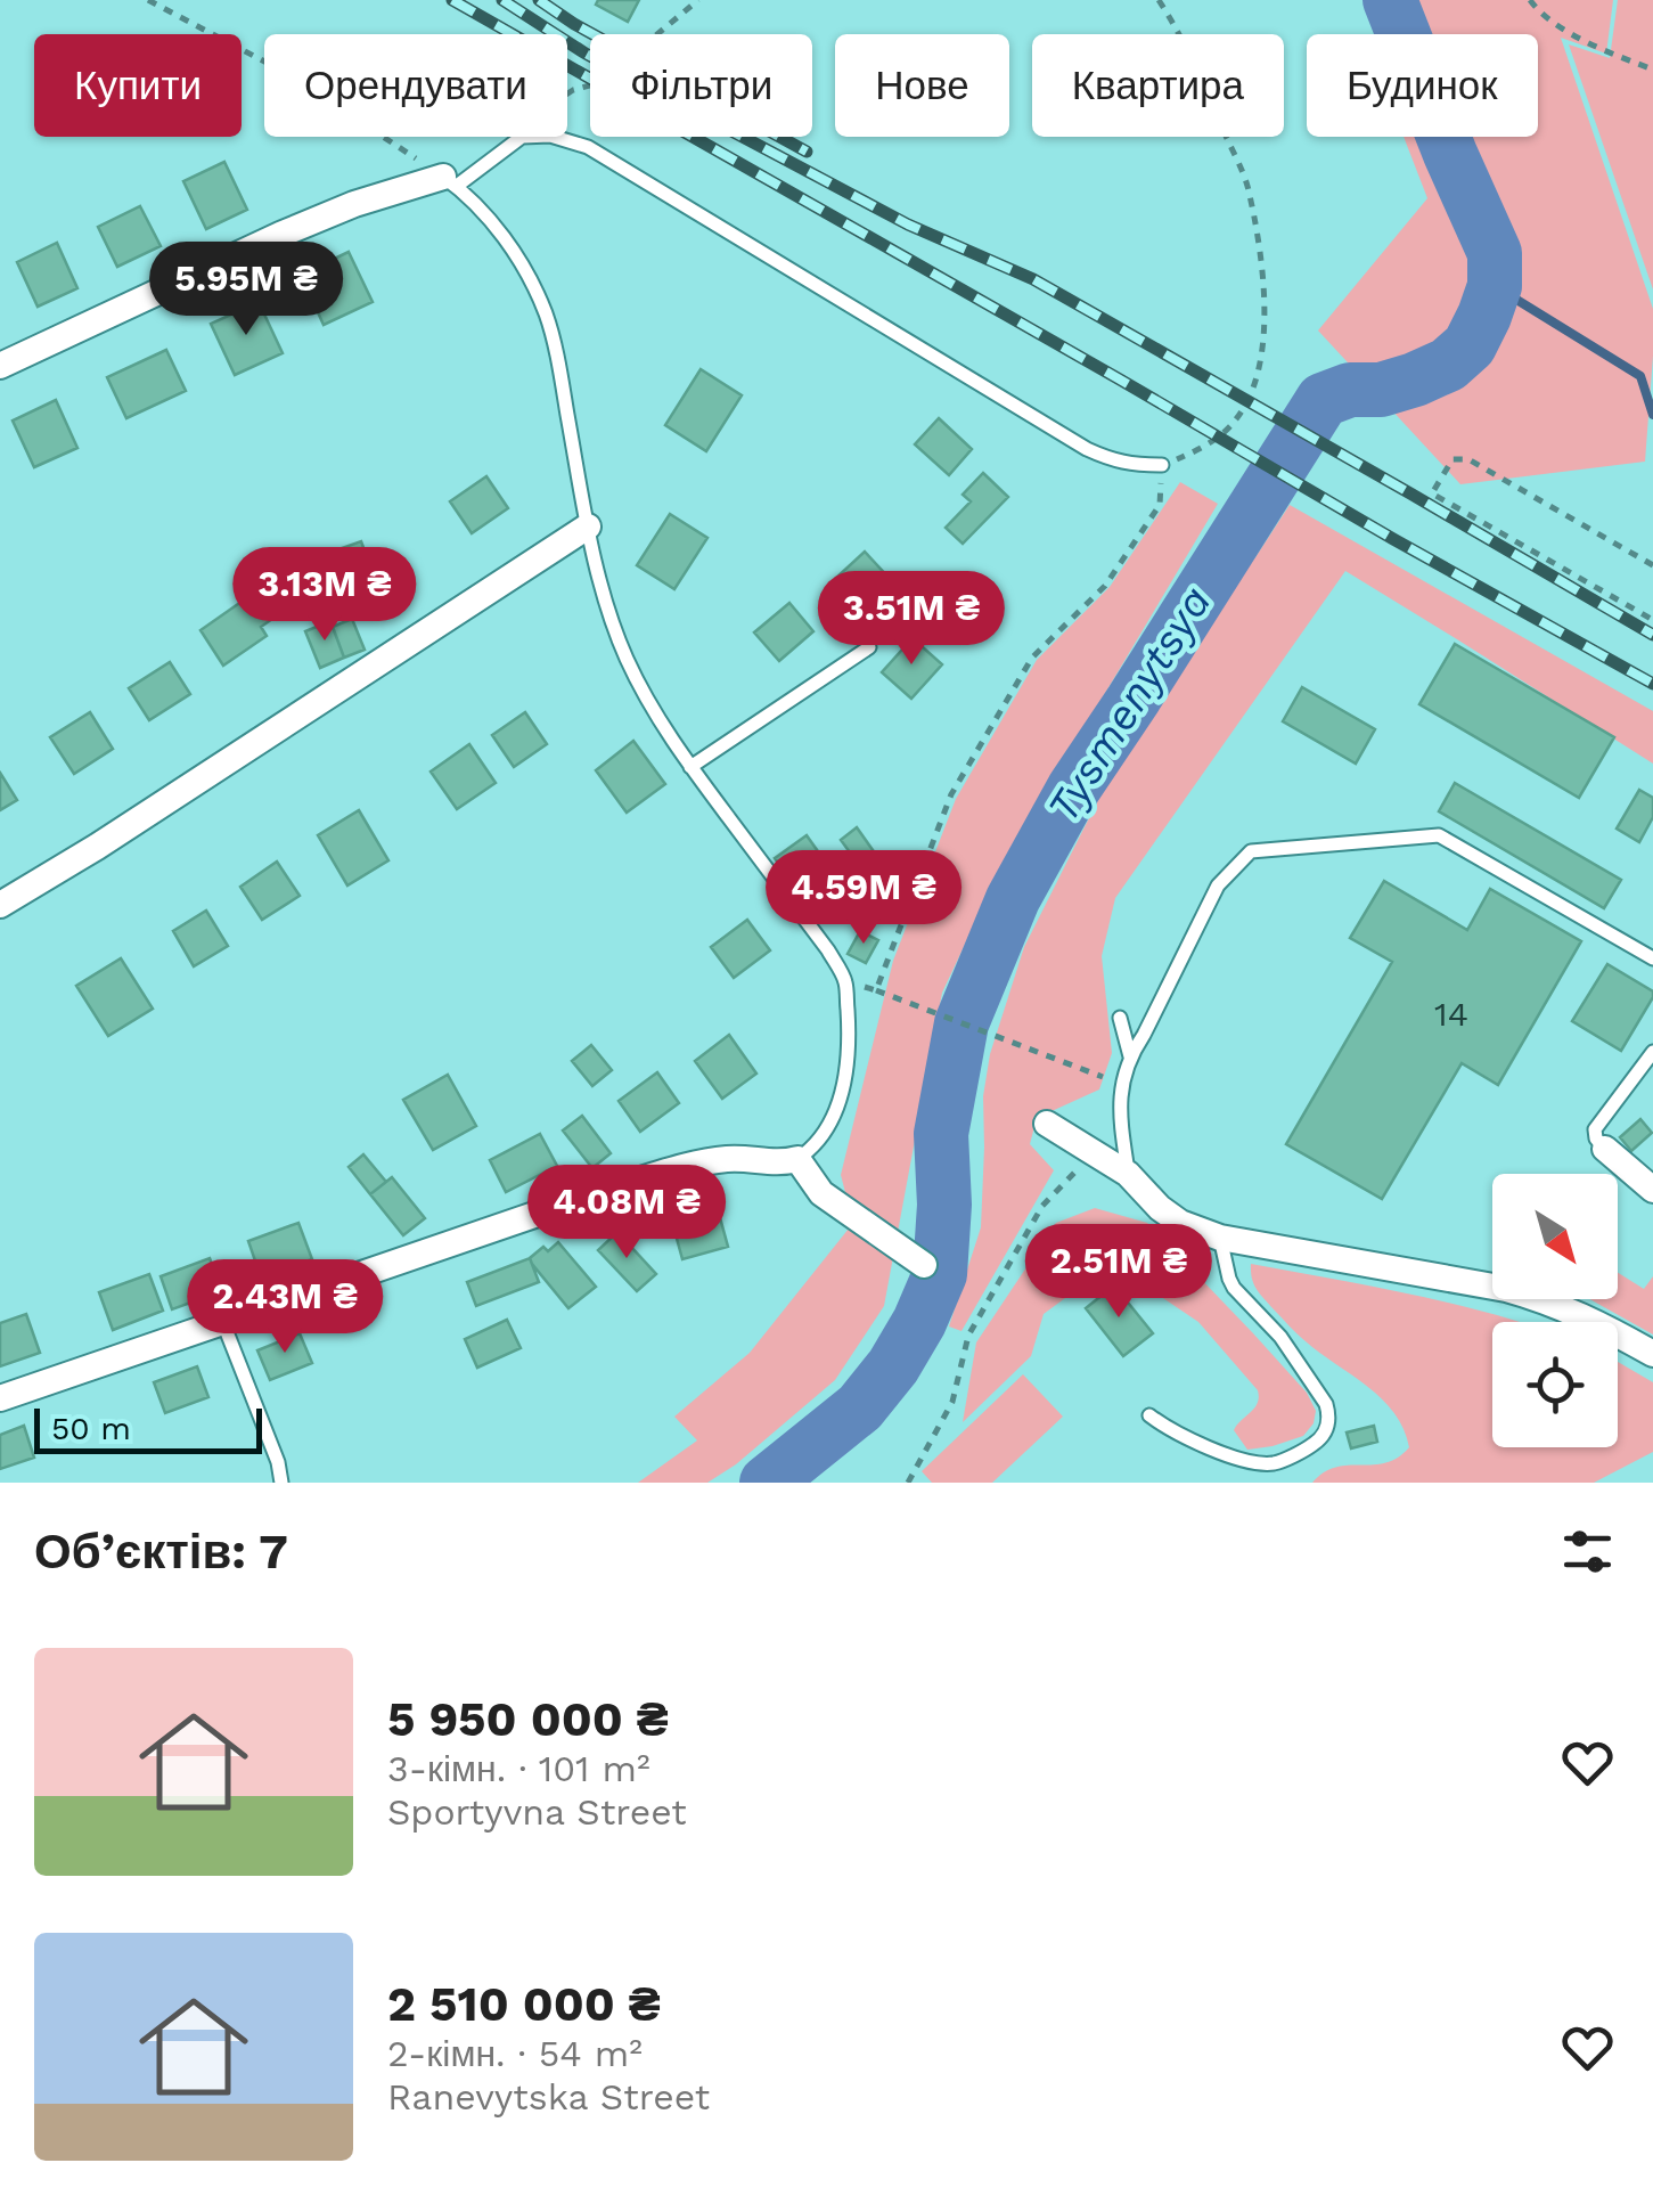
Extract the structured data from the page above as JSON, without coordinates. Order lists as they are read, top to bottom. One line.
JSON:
{"water":["Tysmenytsya"],"house_numbers":["14"],"scale_bar":"50 m","north":"bottom right","page":{"chip":["Купити","Орендувати","Фільтри","Нове","Квартира","Будинок"],"price":["5.95M ₴","3.13M ₴","3.51M ₴","4.59M ₴","4.08M ₴","2.51M ₴","2.43M ₴"],"scale":"50 m","heading":"Об’єктів: 7","list":[{"name":"5 950 000 ₴","note":"3-кімн. · 101 m² · Sportyvna Street"},{"name":"2 510 000 ₴","note":"2-кімн. · 54 m² · Ranevytska Street"}]}}
